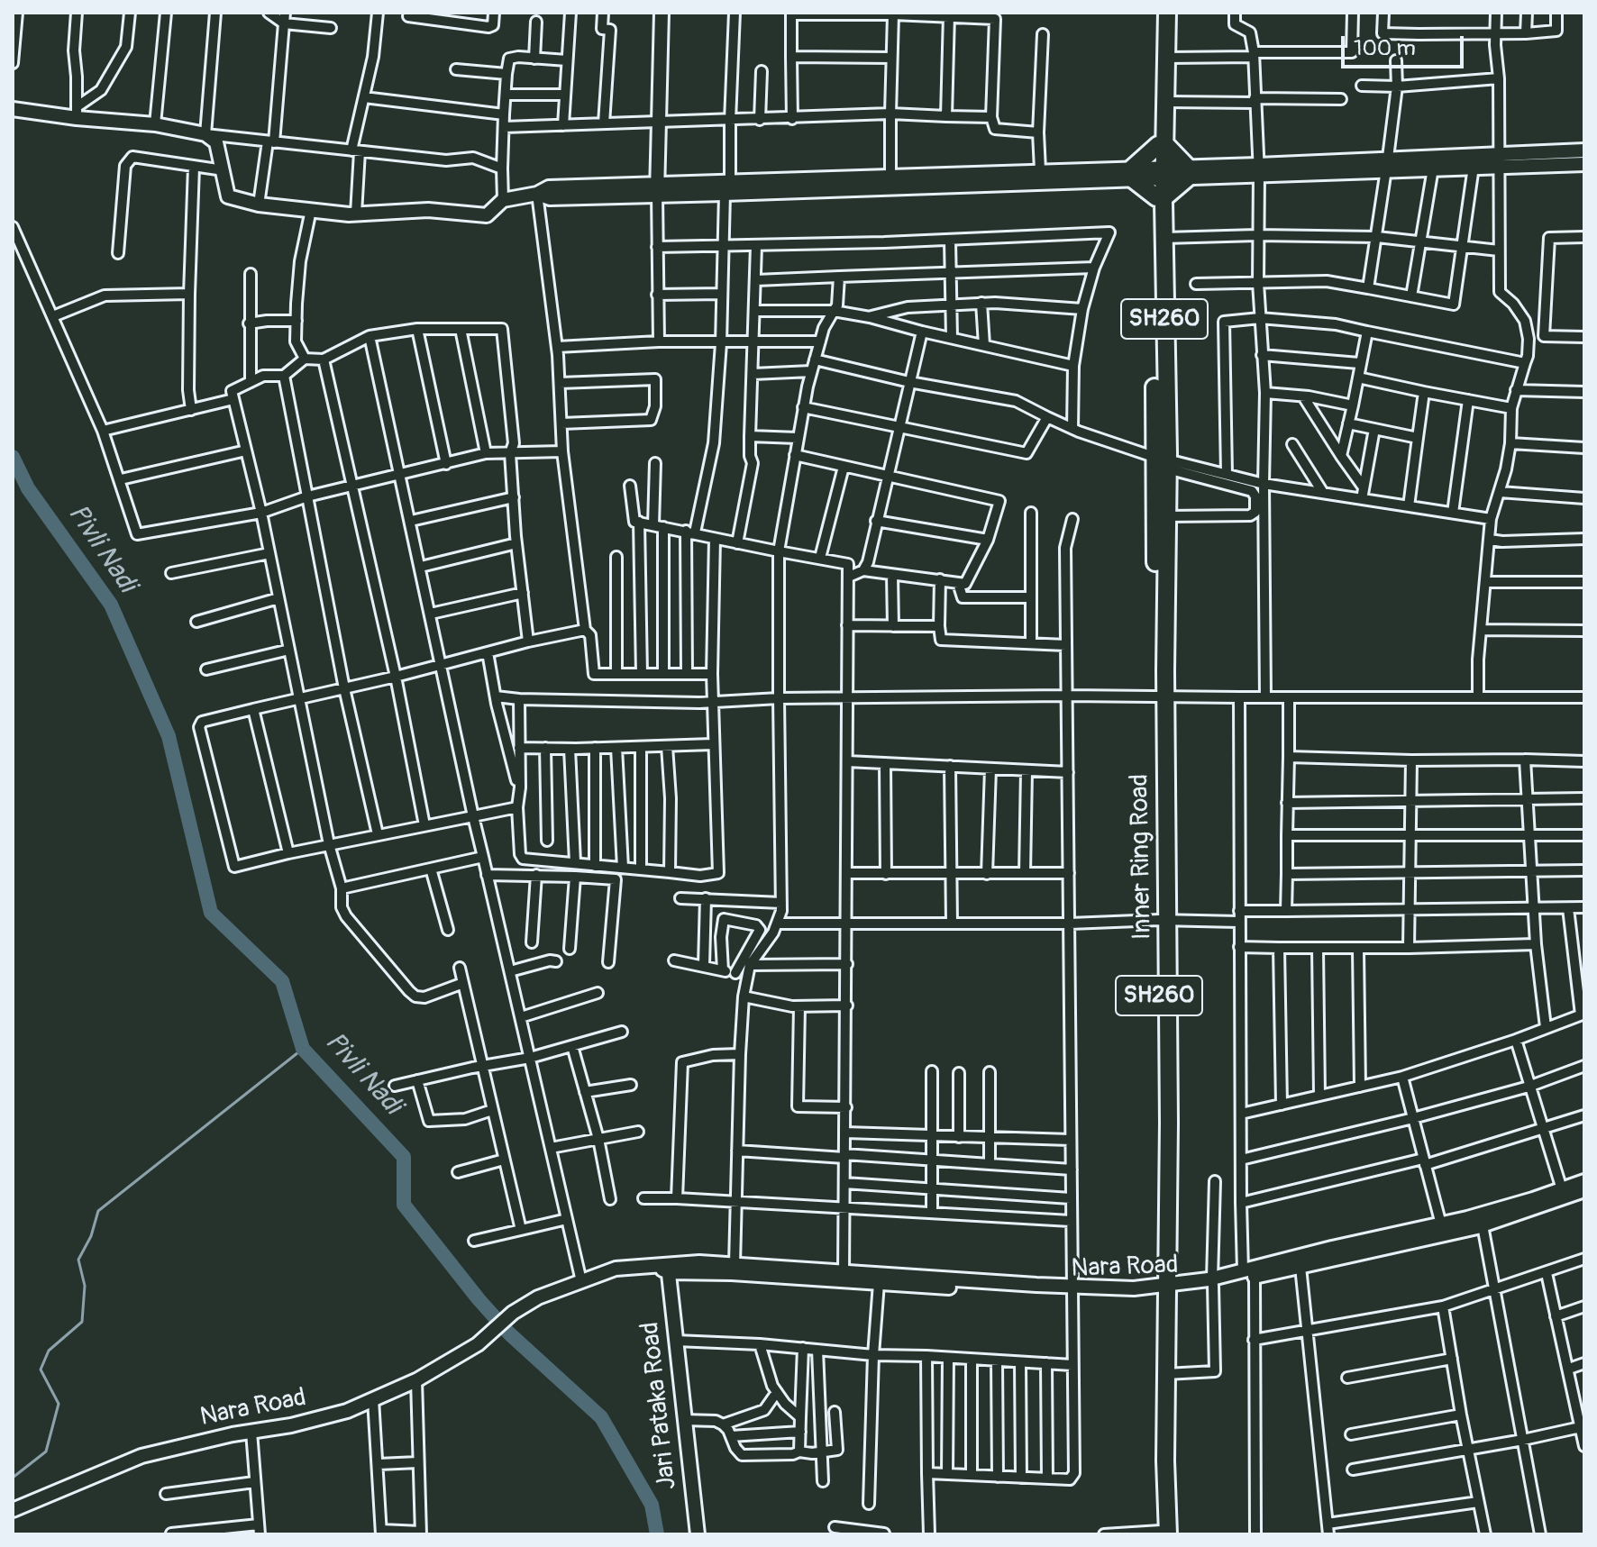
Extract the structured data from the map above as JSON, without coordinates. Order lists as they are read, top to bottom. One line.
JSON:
{"streets":{"highway":["SH260","Inner Ring Road"],"street":["Nara Road","Jari Pataka Road"]},"crossings":[["Inner Ring Road","Nara Road"],["Nara Road","Jari Pataka Road"]],"water":["Pivli Nadi"],"scale_bar":"100 m"}
